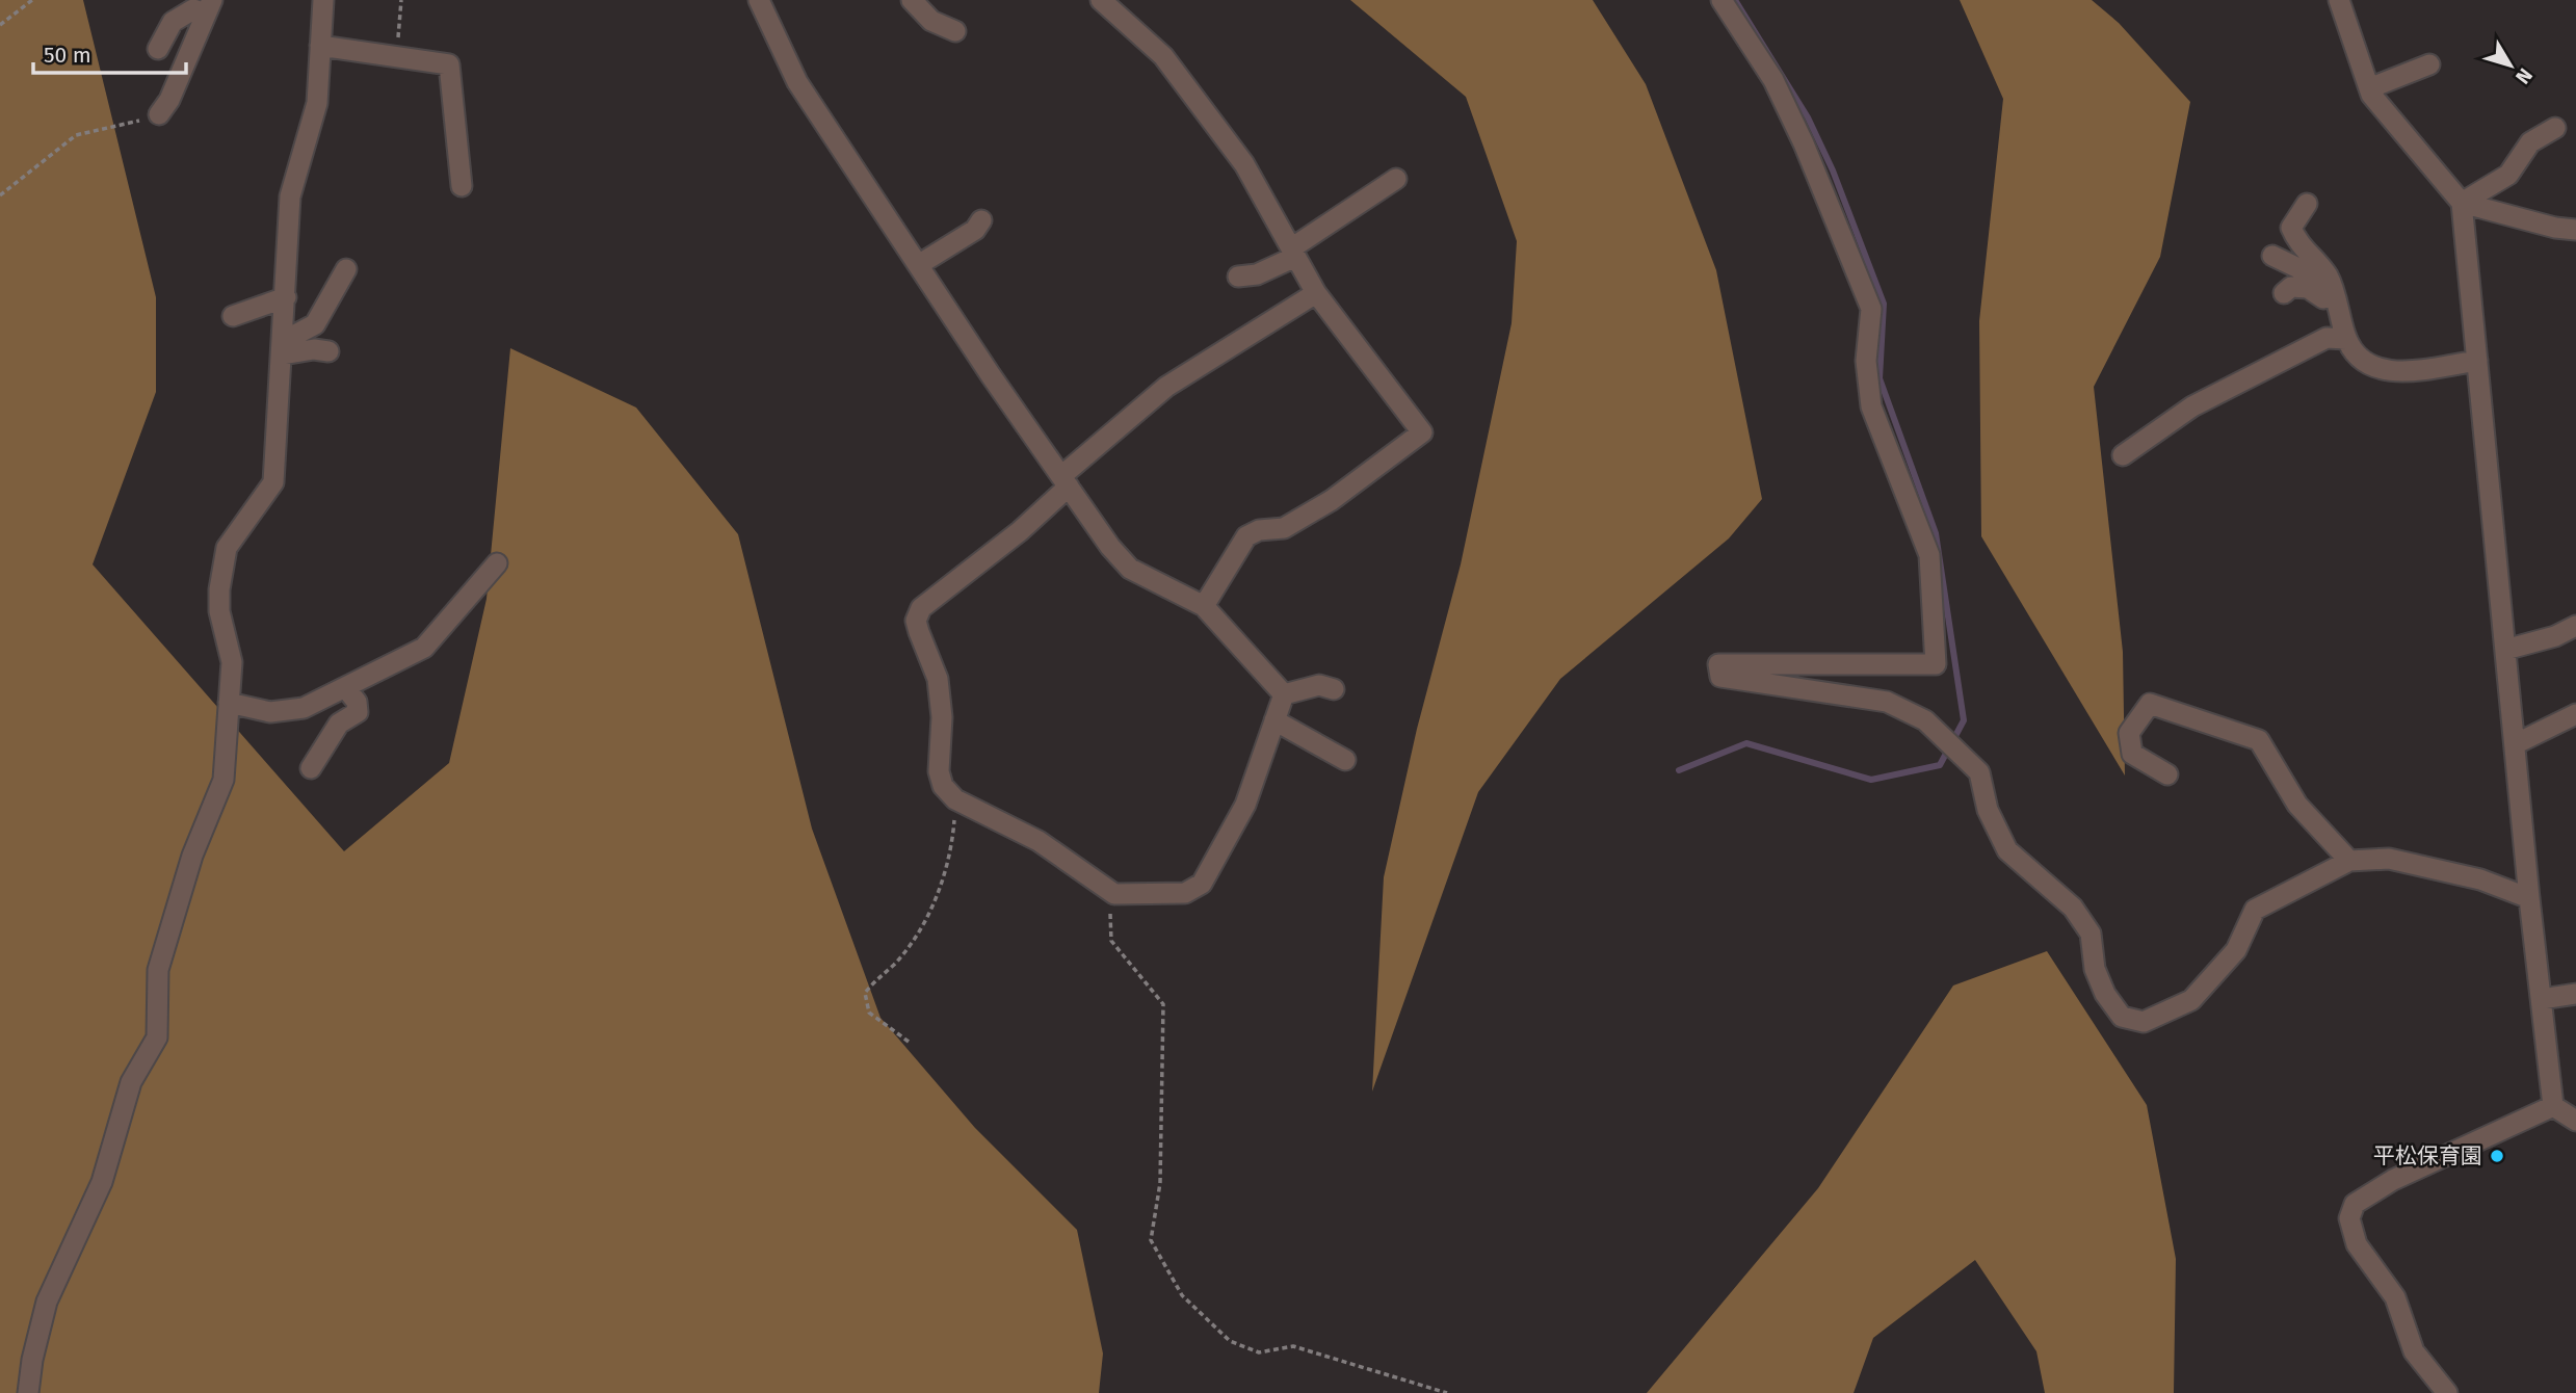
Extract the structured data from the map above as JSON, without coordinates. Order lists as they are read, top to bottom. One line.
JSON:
{"places":["平松保育園"],"scale_bar":"50 m","north":"bottom right"}
